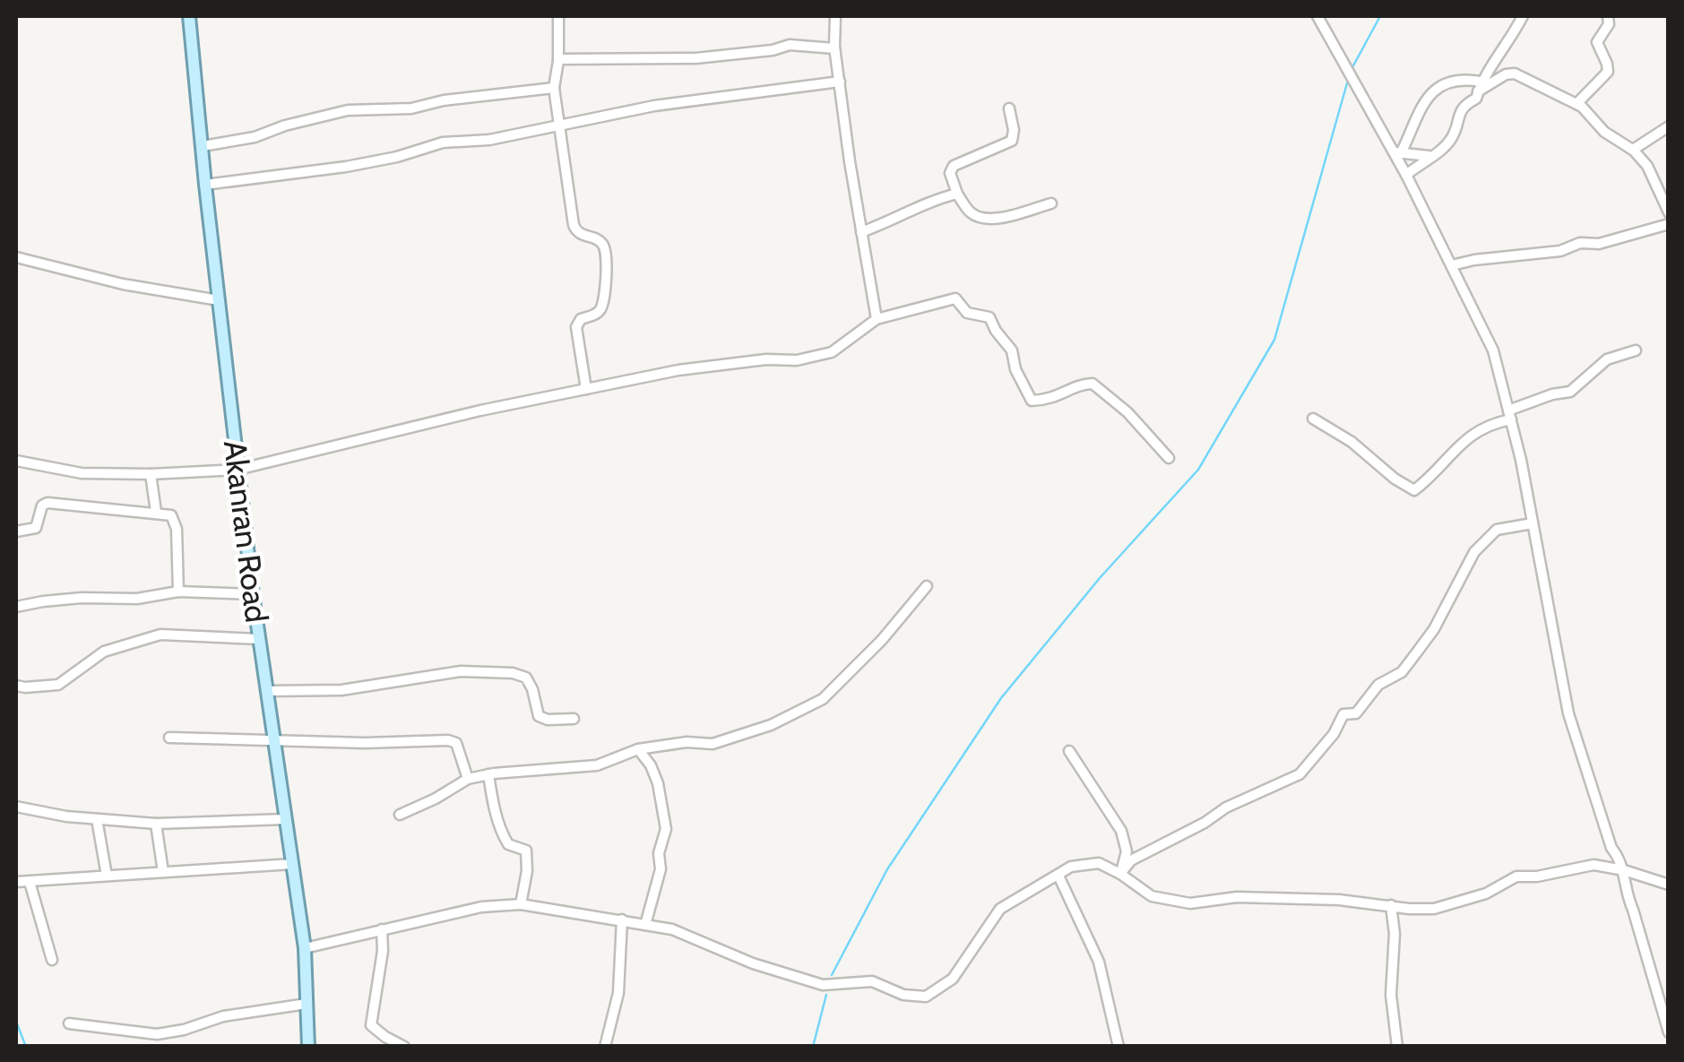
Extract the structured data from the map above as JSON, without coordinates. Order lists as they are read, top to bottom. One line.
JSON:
{"streets":{"main road":["Akanran Road"]}}
